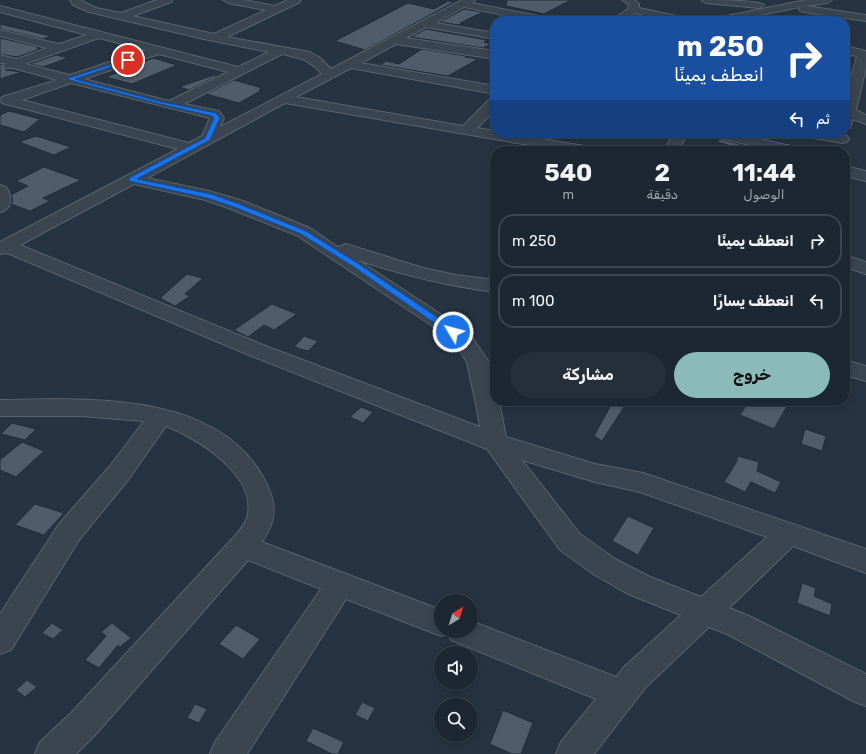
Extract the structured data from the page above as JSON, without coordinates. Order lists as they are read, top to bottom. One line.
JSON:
{"north":"top right","page":{"turn":["250 m","انعطف يمينًا"],"then":"ثم","eta":["11:44","الوصول","2","دقيقة","540","m"],"list":[{"name":"انعطف يمينًا","value":"250 m"},{"name":"انعطف يسارًا","value":"100 m"}],"buttons":["خروج","مشاركة"]}}
